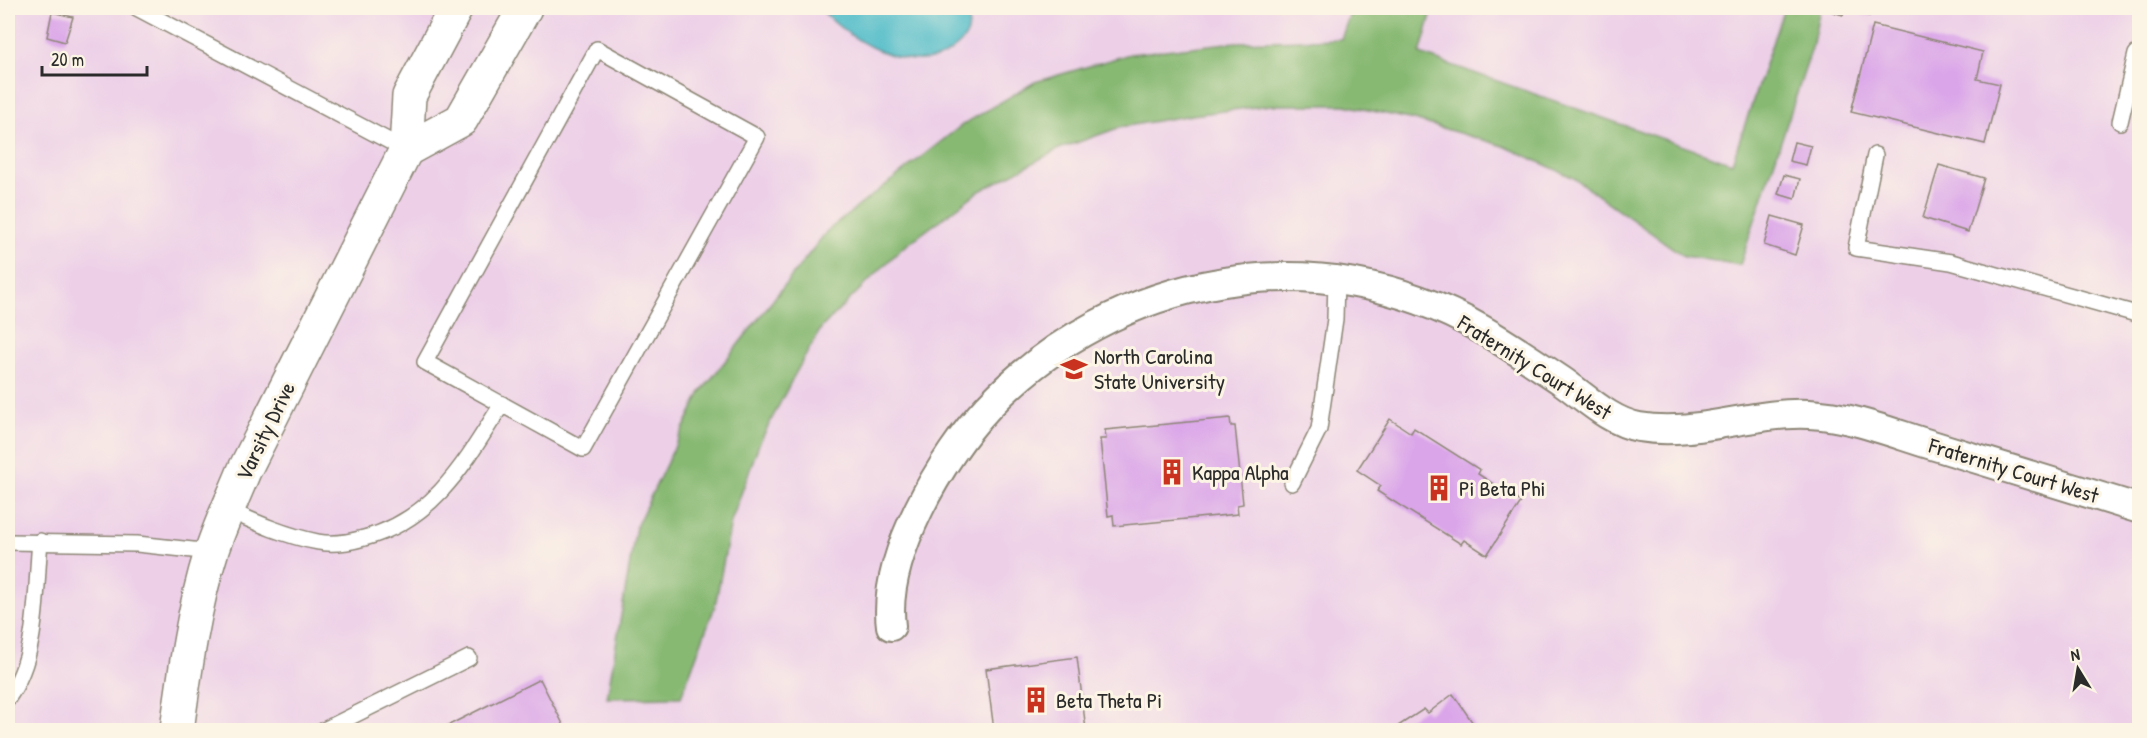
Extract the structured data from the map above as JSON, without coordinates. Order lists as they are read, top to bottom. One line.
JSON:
{"streets":{"street":["Fraternity Court West","Varsity Drive"]},"places":{"school or university":["North Carolina State University"],"building":["Kappa Alpha","Pi Beta Phi","Beta Theta Pi"]},"scale_bar":"20 m","north":"top"}
